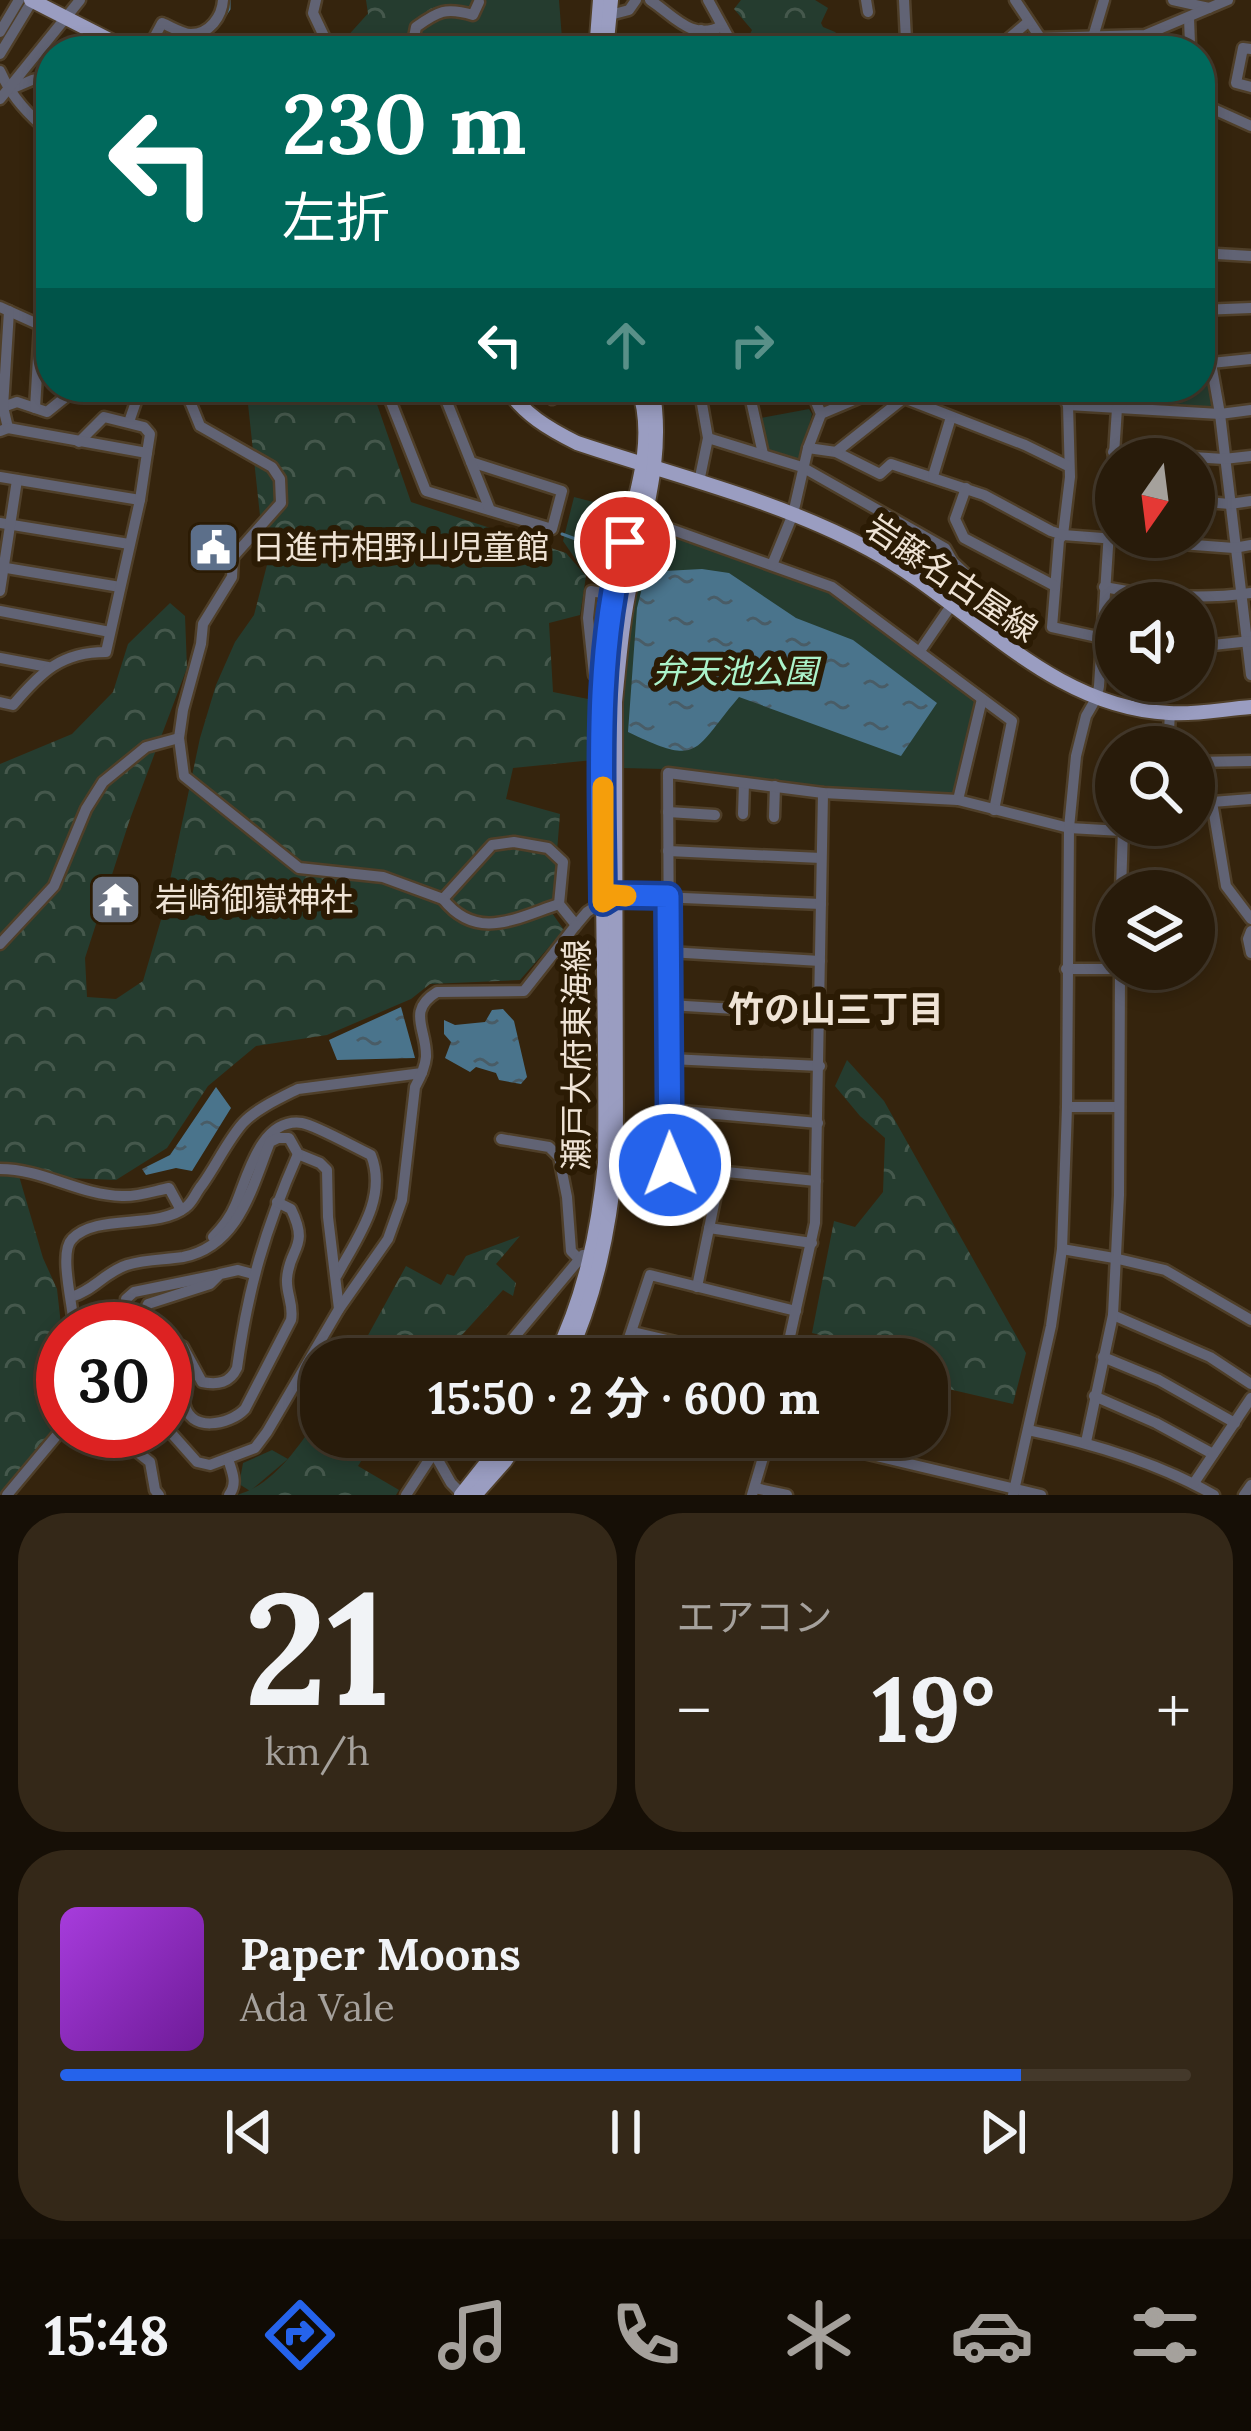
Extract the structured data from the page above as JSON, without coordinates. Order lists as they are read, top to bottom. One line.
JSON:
{"streets":{"main road":["岩藤名古屋線","瀬戸大府東海線"]},"crossings":[["岩藤名古屋線","瀬戸大府東海線"]],"districts":["竹の山三丁目"],"parks":["弁天池公園"],"places":{"public building":["日進市相野山児童館"],"temple":["岩崎御嶽神社"]},"north":"bottom","page":{"turn":["230 m","左折"],"limit":"30","trip":"15:50 · 2 分 · 600 m","tile":[["21","km/h"],"エアコン"],"heat":["−","19°","+"],"song":["Paper Moons","Ada Vale"],"tabs":"15:48"}}
